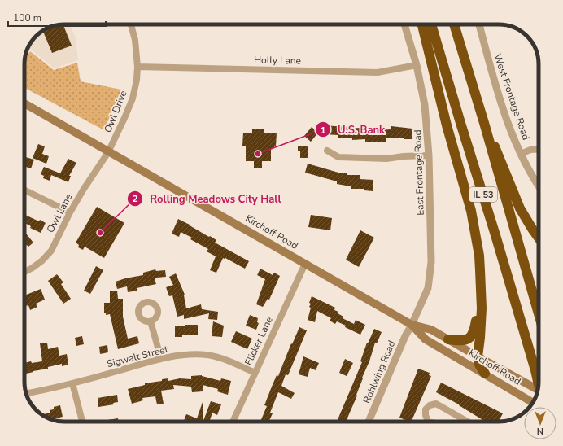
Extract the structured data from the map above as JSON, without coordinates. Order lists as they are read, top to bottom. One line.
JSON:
{"streets":{"highway":["IL 53"],"main road":["Kirchoff Road"],"street":["Holly Lane","West Frontage Road","Owl Drive","East Frontage Road","Owl Lane","Flicker Lane","Sigwalt Street","Rohlwing Road"]},"crossings":[["Holly Lane","Owl Drive"],["Holly Lane","East Frontage Road"],["Owl Drive","Owl Lane"],["Owl Drive","Kirchoff Road"],["East Frontage Road","Kirchoff Road"],["East Frontage Road","Rohlwing Road"],["Owl Lane","Kirchoff Road"],["Kirchoff Road","Flicker Lane"],["Kirchoff Road","Rohlwing Road"],["Flicker Lane","Sigwalt Street"]],"places":["U.S. Bank","Rolling Meadows City Hall"],"scale_bar":"100 m","north":"bottom"}
